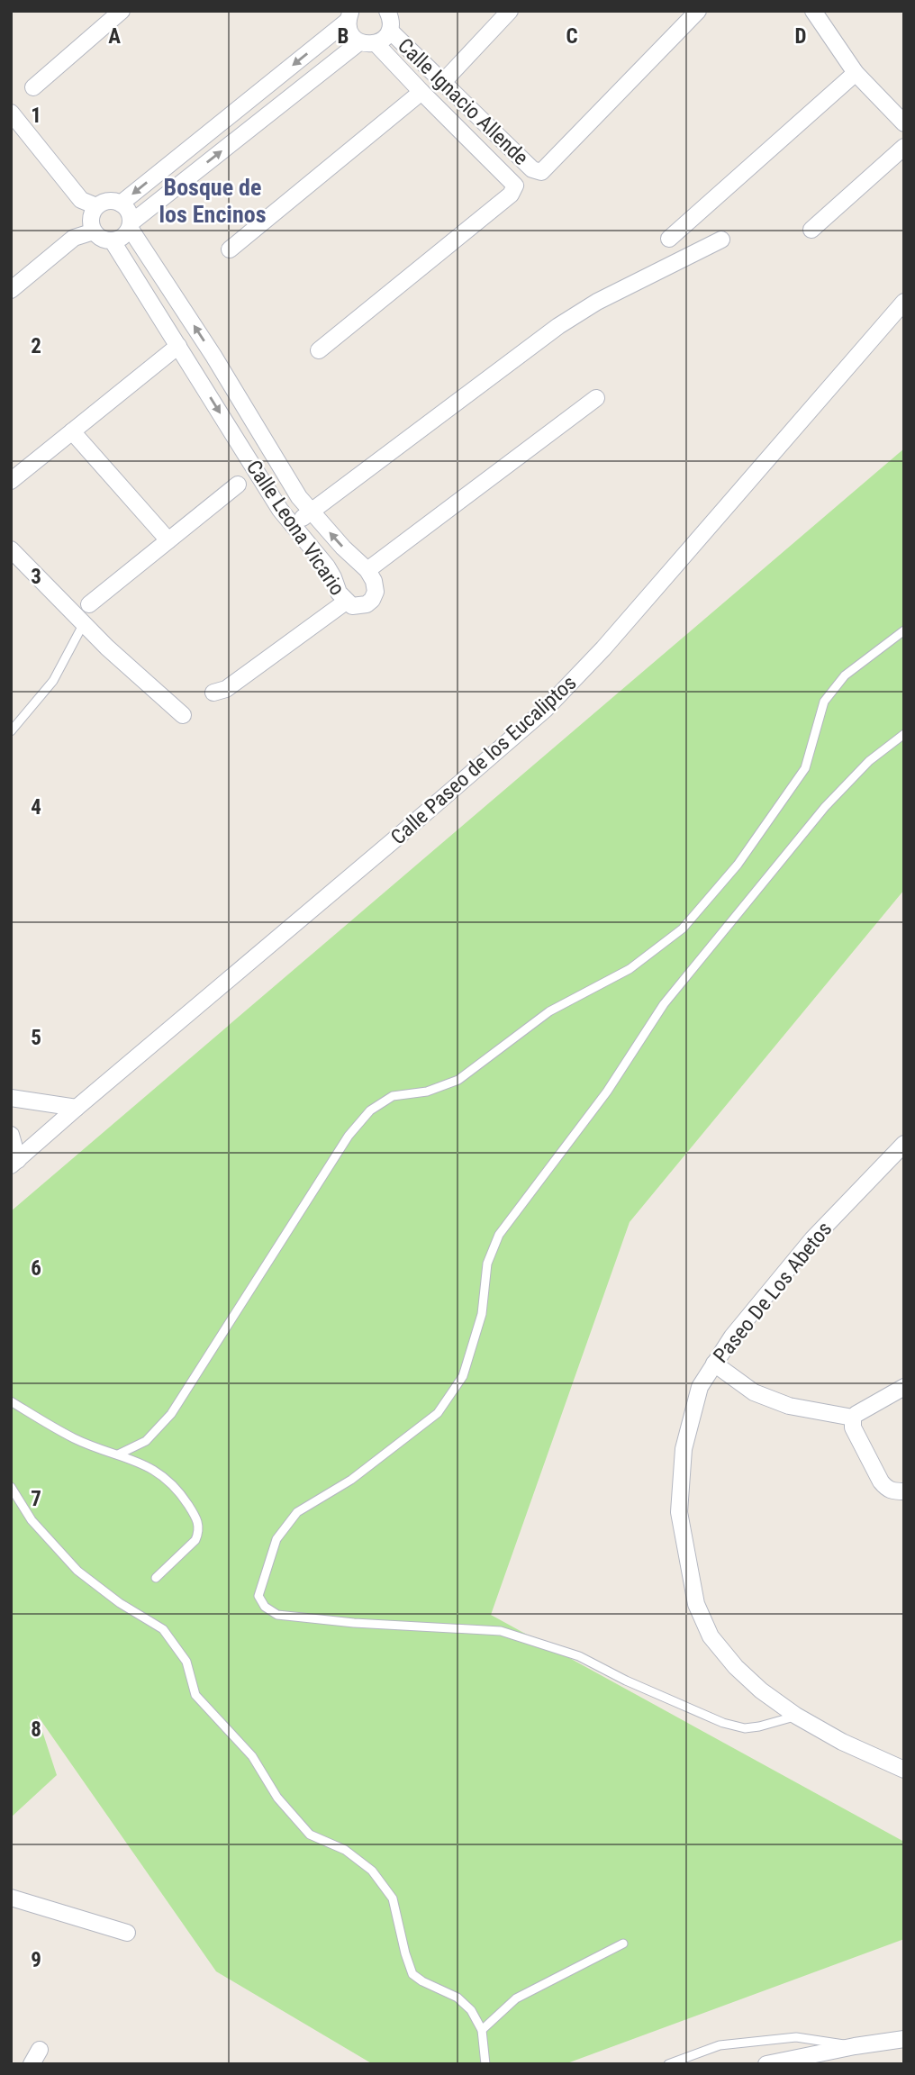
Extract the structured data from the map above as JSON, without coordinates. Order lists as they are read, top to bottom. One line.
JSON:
{"streets":{"street":["Calle Ignacio Allende","Calle Leona Vicario","Calle Paseo de los Eucaliptos","Paseo De Los Abetos"]},"districts":["Bosque de los Encinos"],"grid":{"columns":["A","B","C","D"],"rows":["1","2","3","4","5","6","7","8","9"]}}
